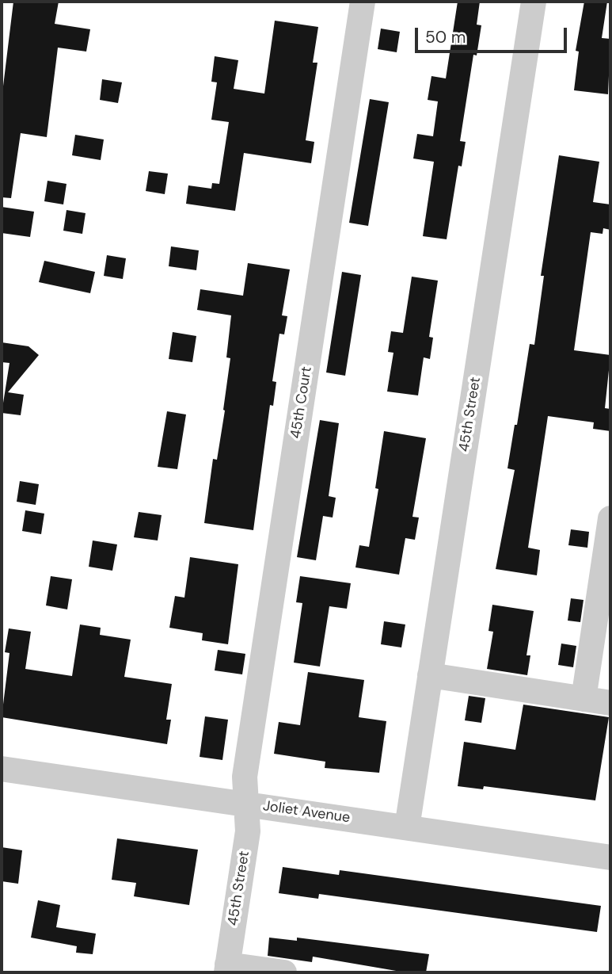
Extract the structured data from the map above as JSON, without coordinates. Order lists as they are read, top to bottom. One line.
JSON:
{"streets":{"street":["45th Court","45th Street","Joliet Avenue"]},"crossings":[["45th Court","45th Street"],["45th Court","Joliet Avenue"],["45th Street","Joliet Avenue"]],"scale_bar":"50 m"}
